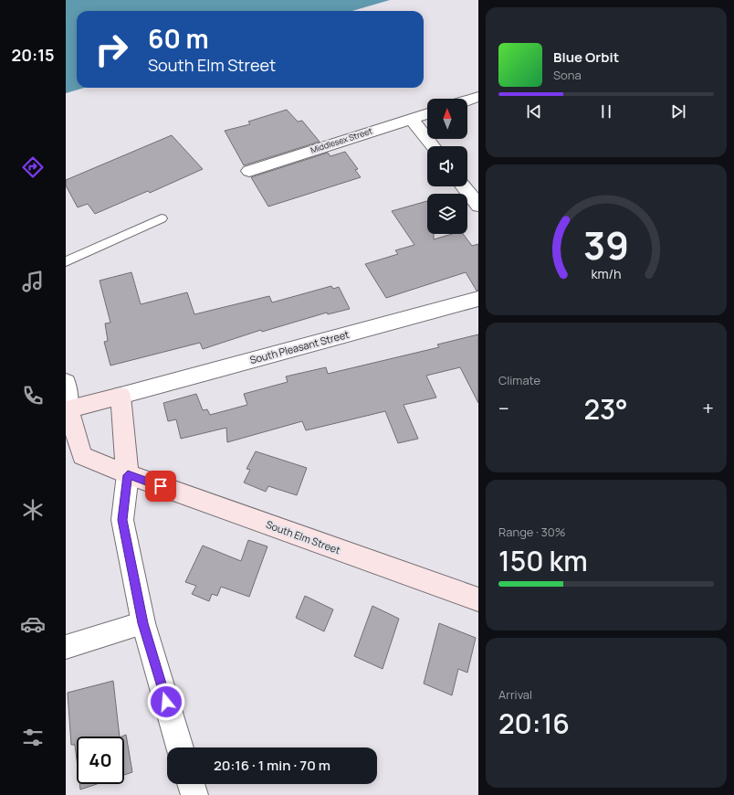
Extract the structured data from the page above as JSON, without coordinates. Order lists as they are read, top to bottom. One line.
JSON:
{"streets":{"main road":["South Elm Street"],"street":["Middlesex Street","South Pleasant Street"]},"north":"top","page":{"tabs":"20:15","turn":["60 m","South Elm Street"],"song":["Blue Orbit","Sona"],"tile":["Climate",["Range · 30%","150 km"],["Arrival","20:16"]],"heat":["−","23°","+"],"limit":"40","trip":"20:16 · 1 min · 70 m","gauge":["39","km/h"]}}
